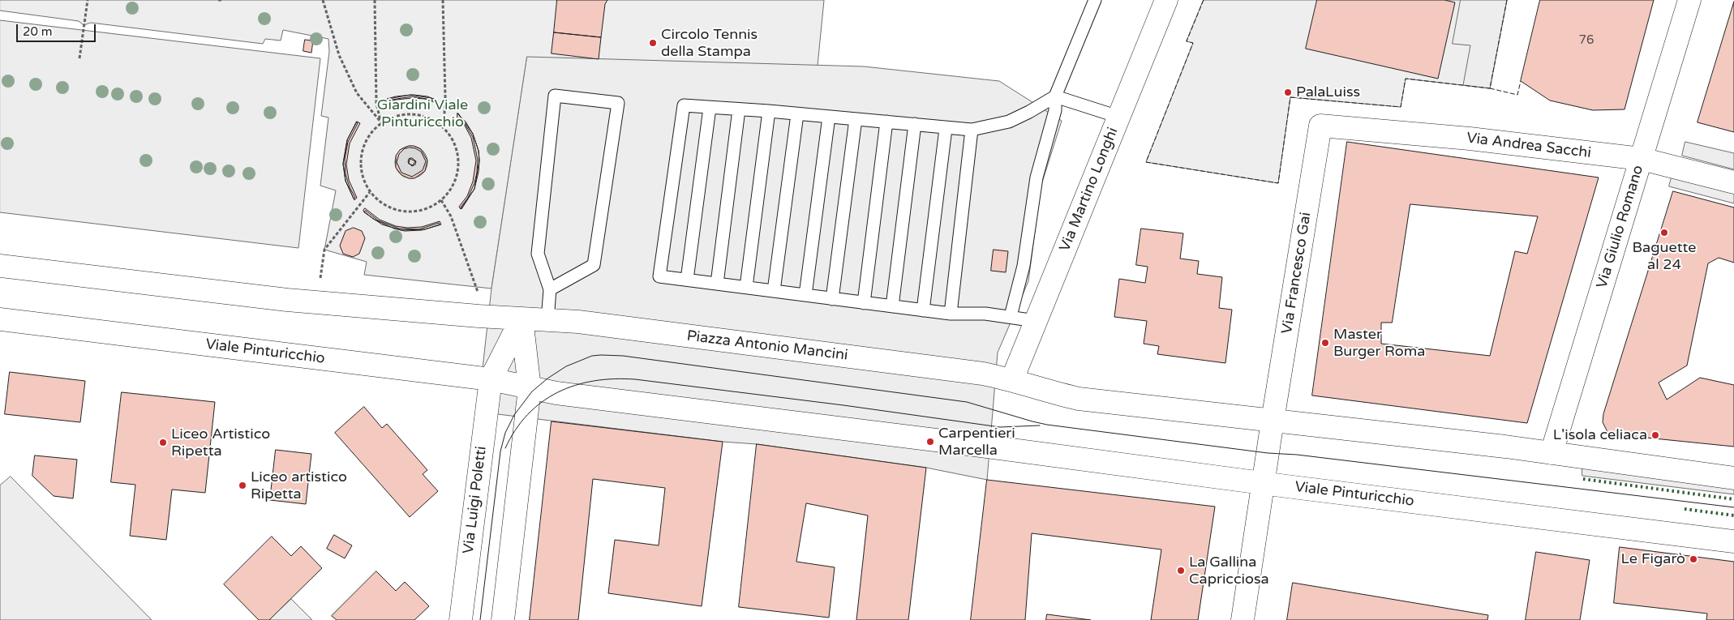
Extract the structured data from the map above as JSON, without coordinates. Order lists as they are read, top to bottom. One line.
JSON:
{"streets":{"street":["Via Andrea Sacchi","Via Martino Longhi","Via Giulio Romano","Via Francesco Gai","Piazza Antonio Mancini","Viale Pinturicchio","Via Luigi Poletti"]},"crossings":[["Via Andrea Sacchi","Via Giulio Romano"],["Via Andrea Sacchi","Via Francesco Gai"],["Via Martino Longhi","Piazza Antonio Mancini"],["Via Francesco Gai","Viale Pinturicchio"],["Piazza Antonio Mancini","Via Luigi Poletti"],["Viale Pinturicchio","Via Luigi Poletti"]],"parks":["Giardini Viale Pinturicchio"],"places":["Circolo Tennis della Stampa","PalaLuiss","Baguette al 24","Master Burger Roma","L'isola celiaca","Carpentieri Marcella","Liceo Artistico Ripetta","Liceo artistico Ripetta","Le Figarò","La Gallina Capricciosa"],"house_numbers":["76"],"scale_bar":"20 m"}
